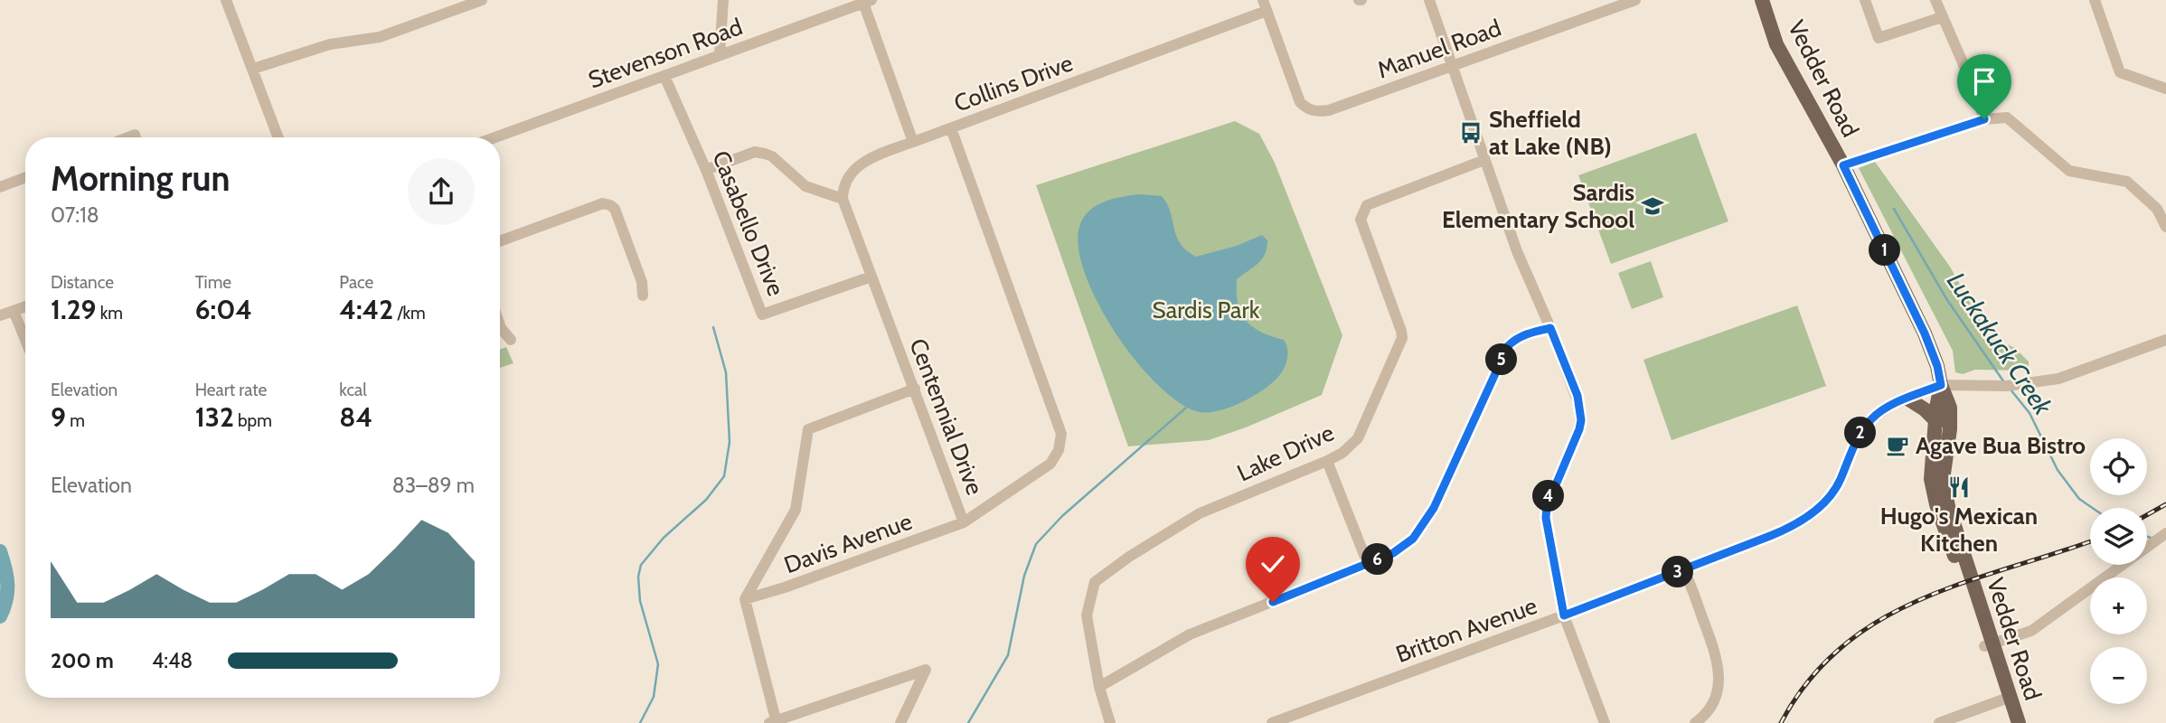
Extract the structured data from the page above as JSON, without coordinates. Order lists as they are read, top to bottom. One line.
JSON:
{"streets":{"main road":["Vedder Road"],"street":["Manuel Road","Stevenson Road","Collins Drive","Casabello Drive","Centennial Drive","Lake Drive","Davis Avenue","Britton Avenue"]},"crossings":[["Manuel Road","Collins Drive"],["Stevenson Road","Casabello Drive"],["Vedder Road","Britton Avenue"],["Collins Drive","Centennial Drive"],["Casabello Drive","Centennial Drive"],["Centennial Drive","Davis Avenue"]],"water":["Luckakuck Creek"],"parks":["Sardis Park"],"places":{"bus stop":["Sheffield at Lake (NB)"],"school or university":["Sardis Elementary School"],"cafe":["Agave Bua Bistro"],"restaurant":["Hugo's Mexican Kitchen"]},"page":{"heading":["Morning run","07:18"],"pins":["1","5","2","4","6","3"],"stats":[["Distance","1.29 km"],["Time","6:04"],["Pace","4:42 /km"],["Elevation","9 m"],["Heart rate","132 bpm"],["kcal","84"]],"map_buttons":["+","−"],"chart":["Elevation","83–89 m"],"list":[{"name":"200 m","note":"4:48"}]}}
